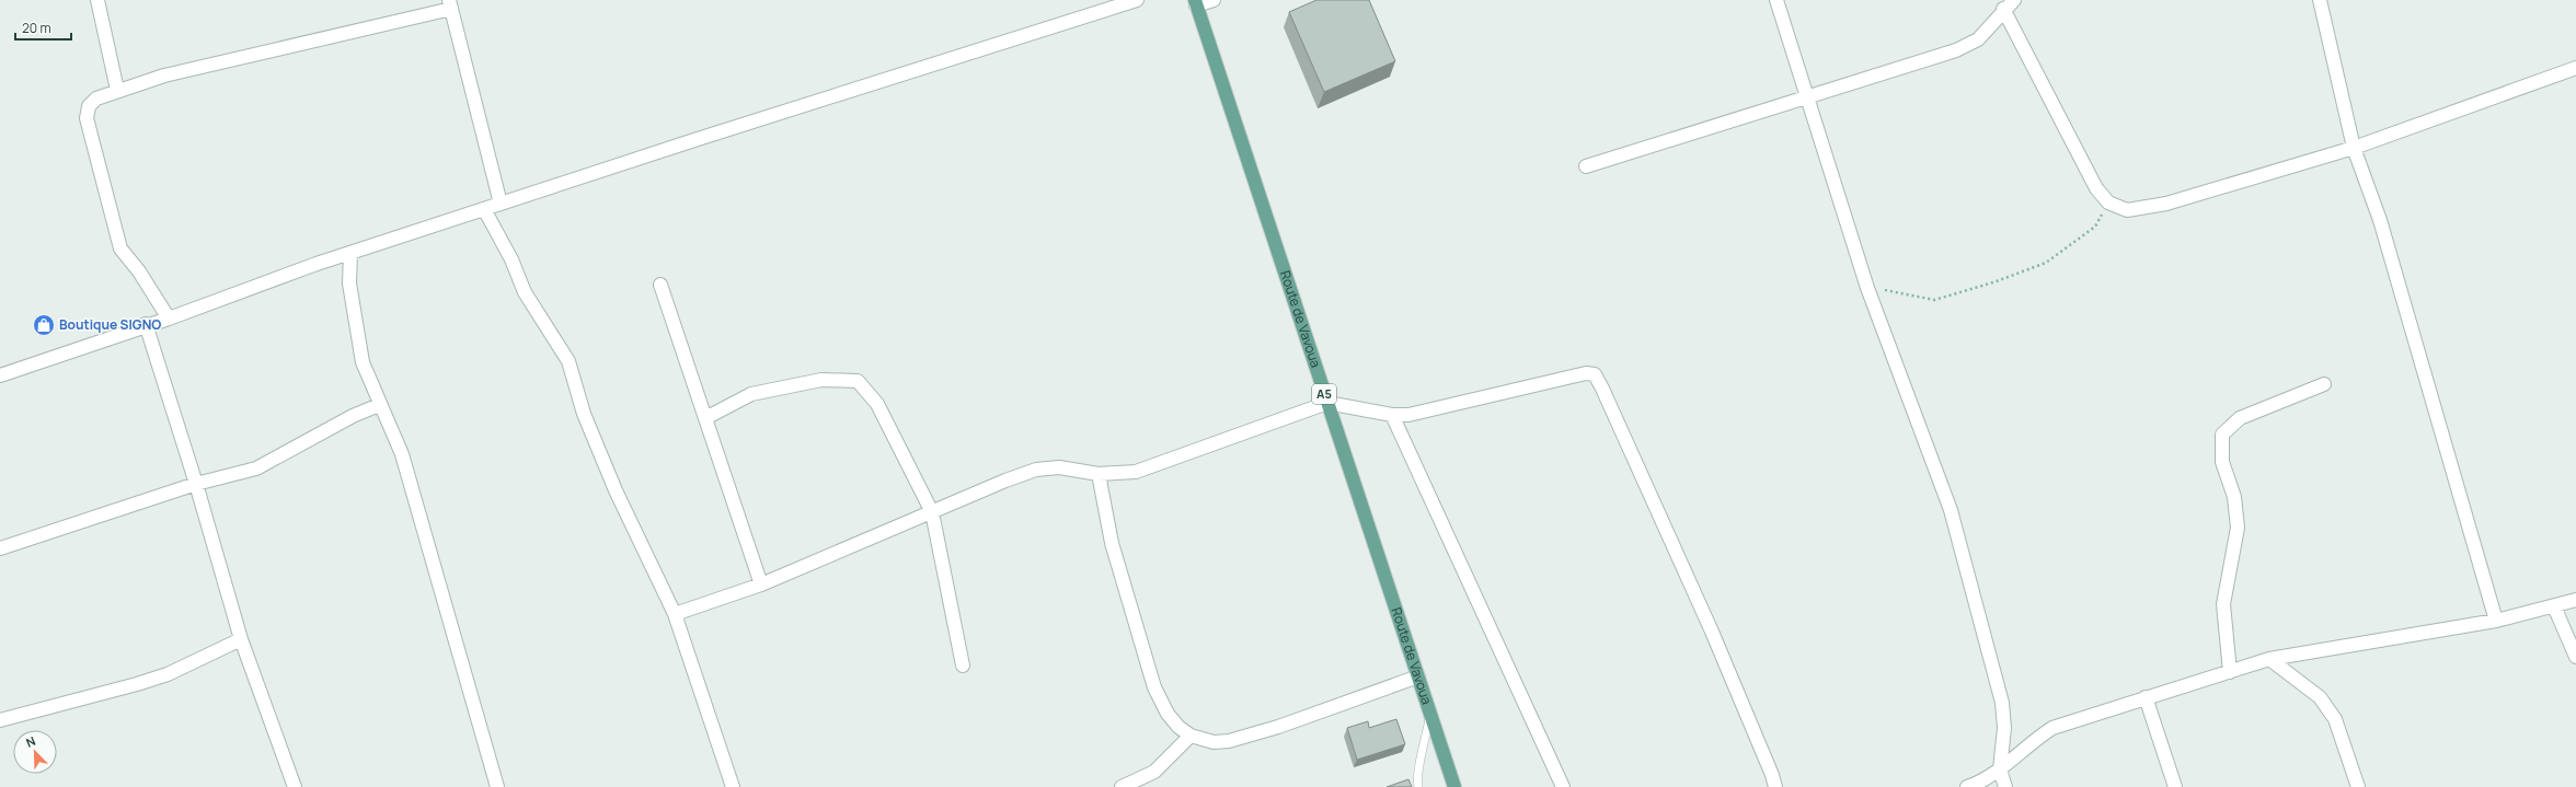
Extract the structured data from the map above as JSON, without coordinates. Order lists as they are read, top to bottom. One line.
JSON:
{"streets":{"main road":["Route de Vavoua","A5"]},"places":{"shop":["Boutique SIGNO"]},"scale_bar":"20 m","north":"top left"}
